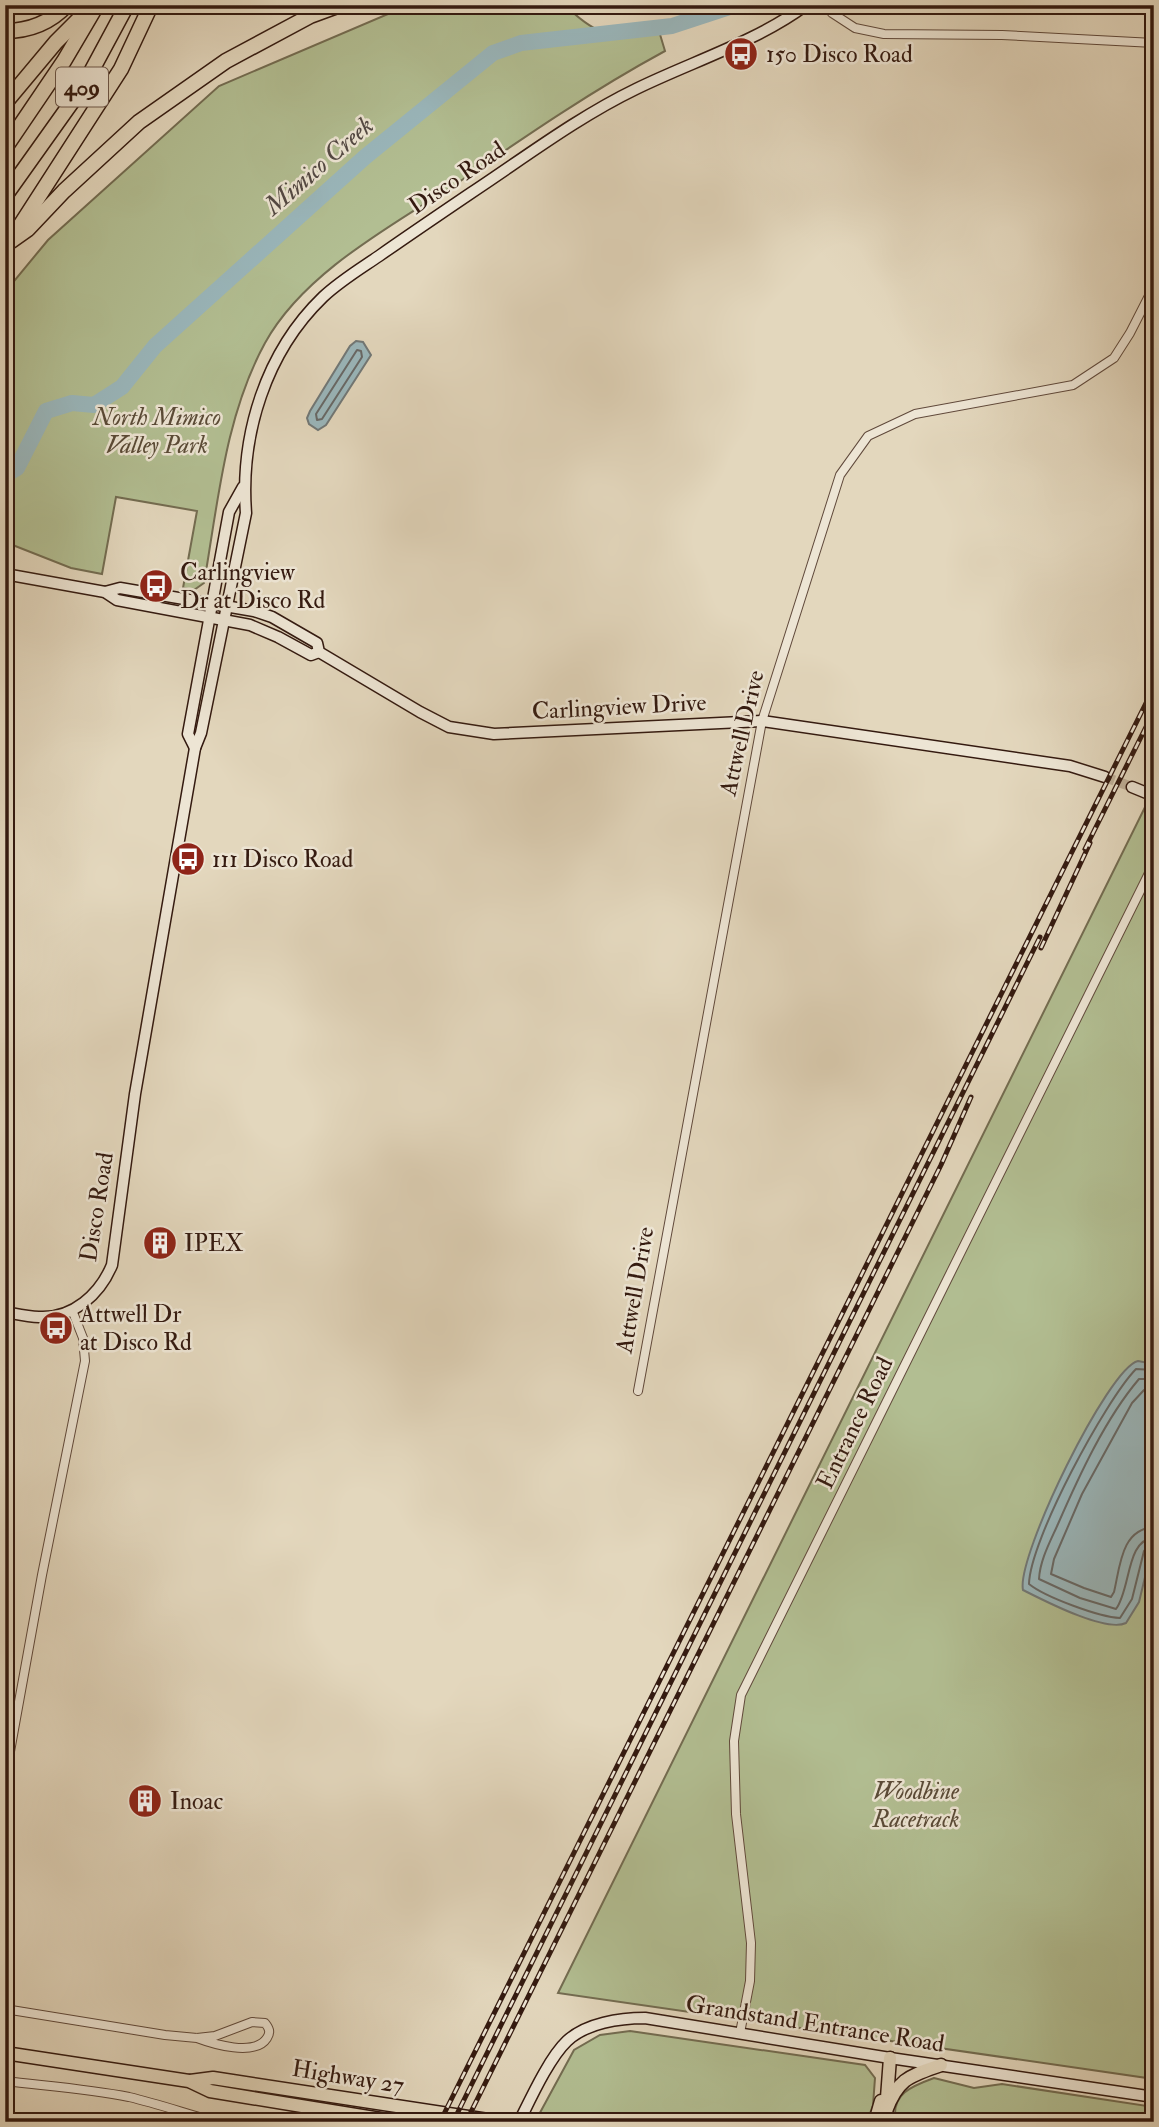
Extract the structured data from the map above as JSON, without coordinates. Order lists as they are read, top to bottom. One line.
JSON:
{"streets":{"highway":["409"],"main road":["Disco Road","Carlingview Drive","Grandstand Entrance Road","Highway 27"],"street":["Attwell Drive","Entrance Road"]},"crossings":[["Disco Road","Carlingview Drive"],["Carlingview Drive","Attwell Drive"],["Entrance Road","Grandstand Entrance Road"]],"water":["Mimico Creek"],"parks":["North Mimico Valley Park","Woodbine Racetrack"],"places":{"bus stop":["150 Disco Road","Carlingview Dr at Disco Rd","111 Disco Road","Attwell Dr at Disco Rd"],"building":["IPEX","Inoac"]}}
